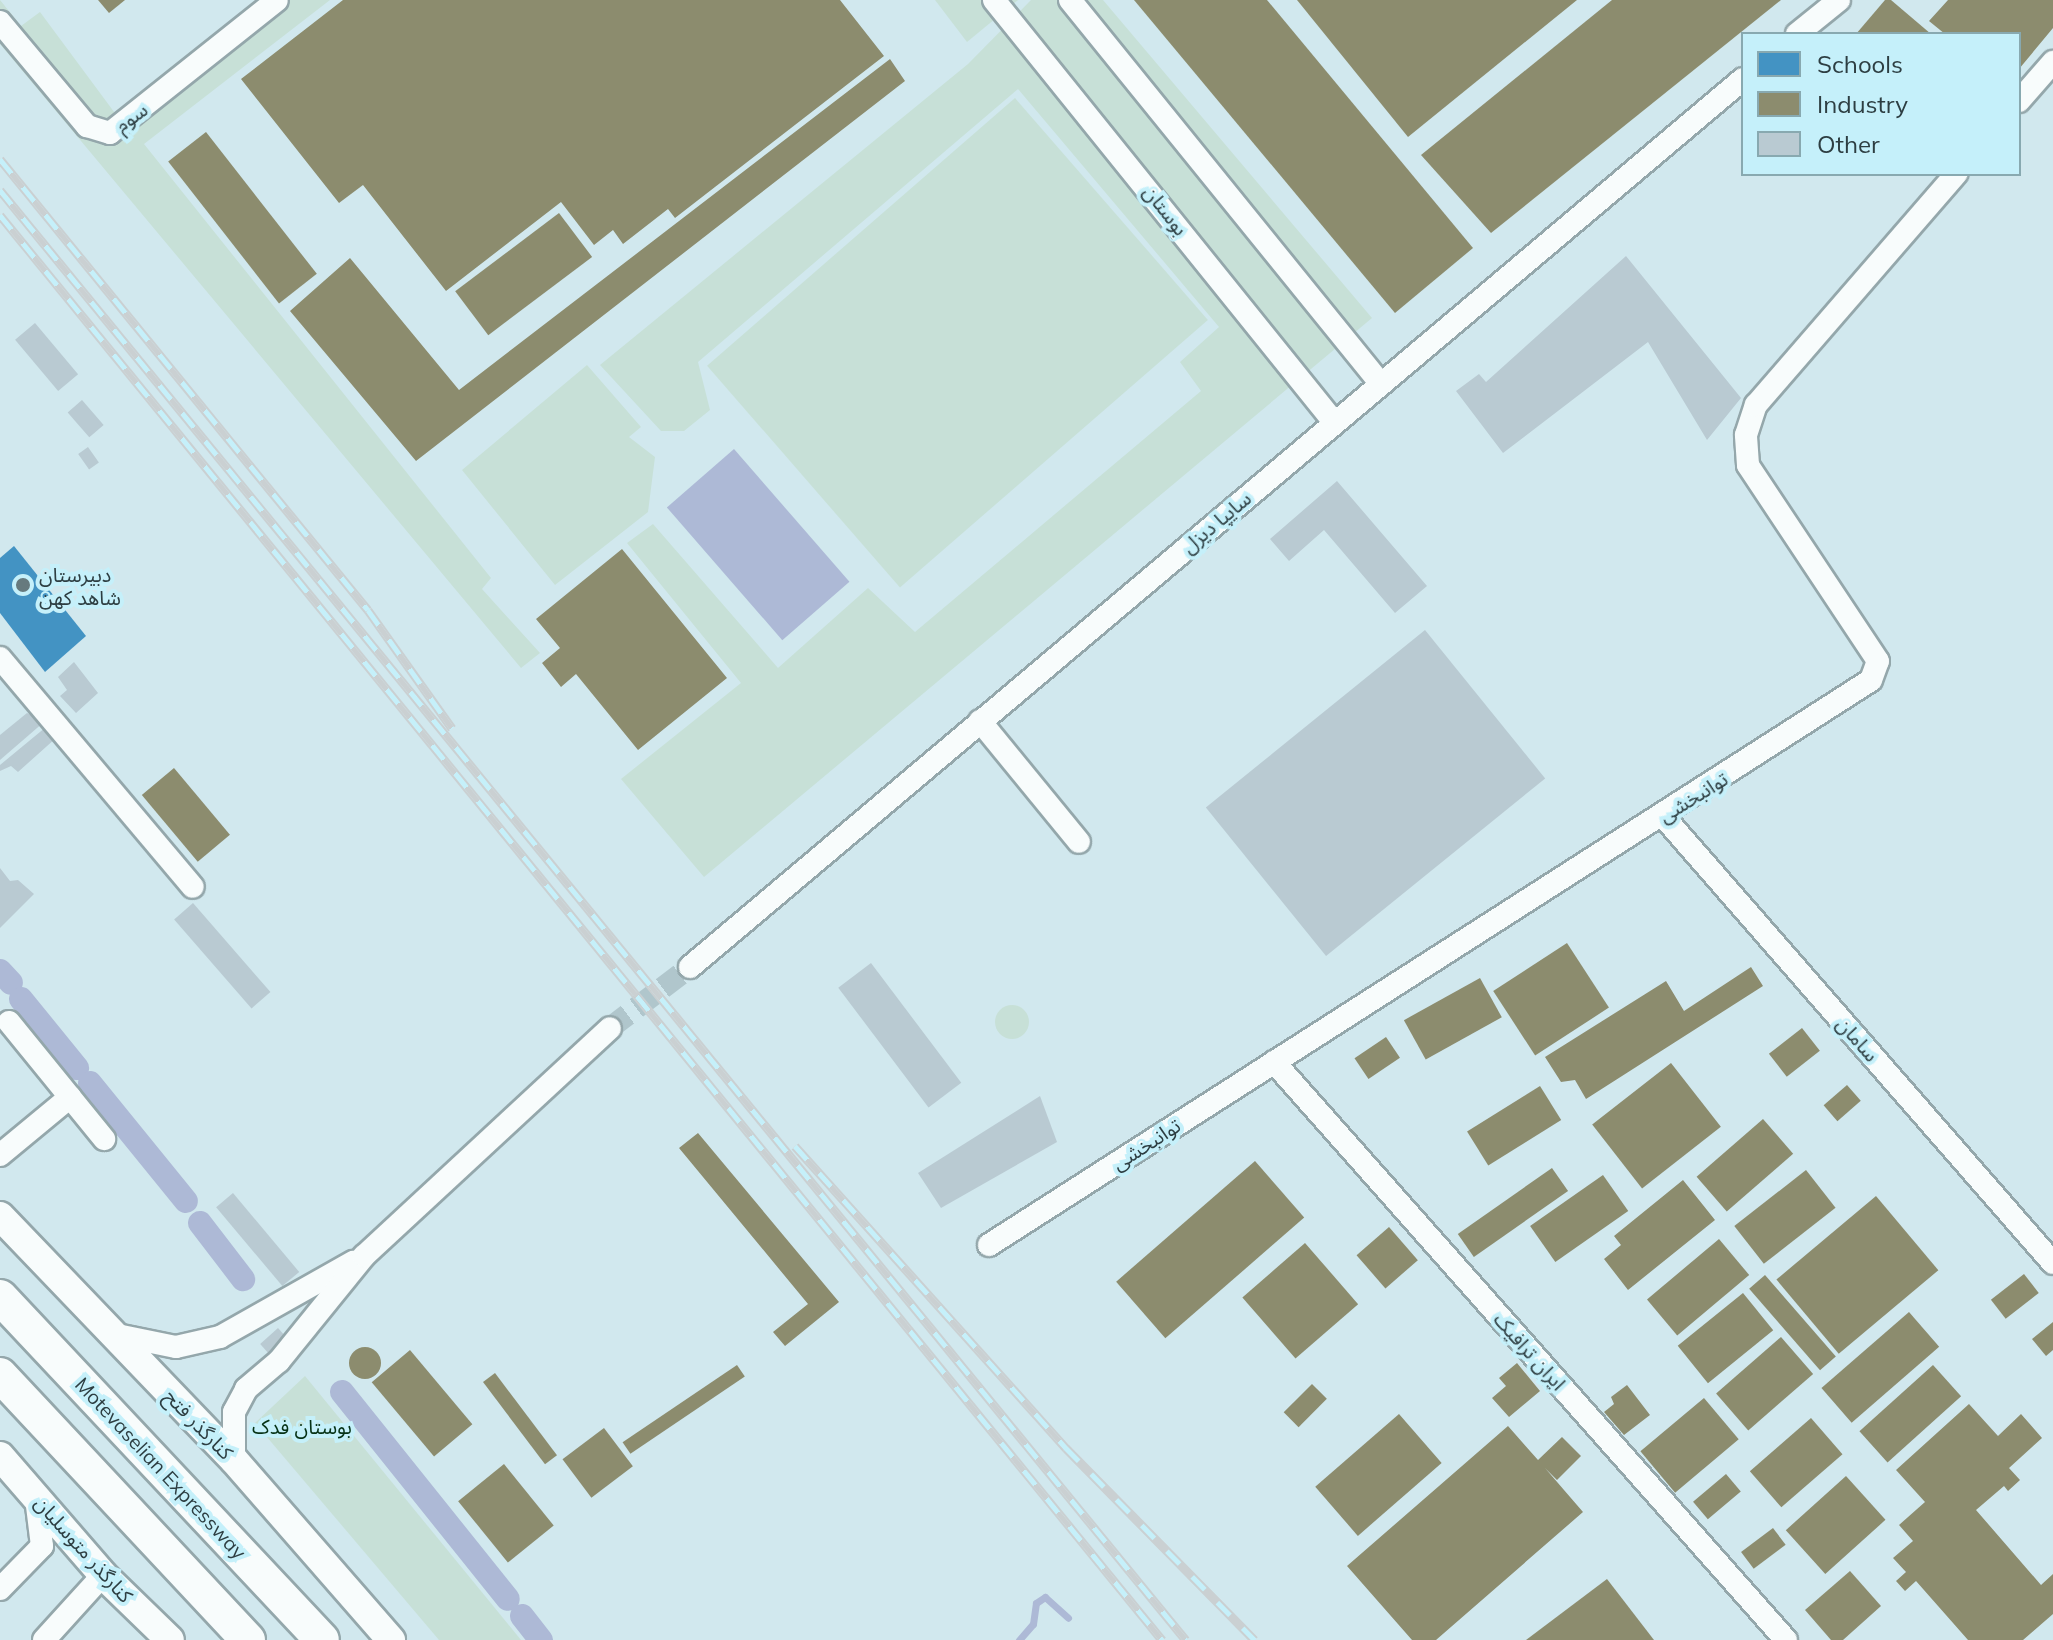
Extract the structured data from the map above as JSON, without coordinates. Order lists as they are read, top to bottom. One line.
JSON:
{"streets":{"highway":["Motevaselian Expressway"],"main road":["کنارگذر فتح","کنارگذر متوسلیان"],"street":["سوم","بوستان","سایپا دیزل","توانبخشی","سامان","ایران ترافیک"]},"crossings":[["بوستان","سایپا دیزل"],["توانبخشی","سامان"],["توانبخشی","ایران ترافیک"]],"parks":["بوستان فدک"],"places":["دبیرستان شاهد کهن"],"legend":["Schools","Industry","Other"]}
